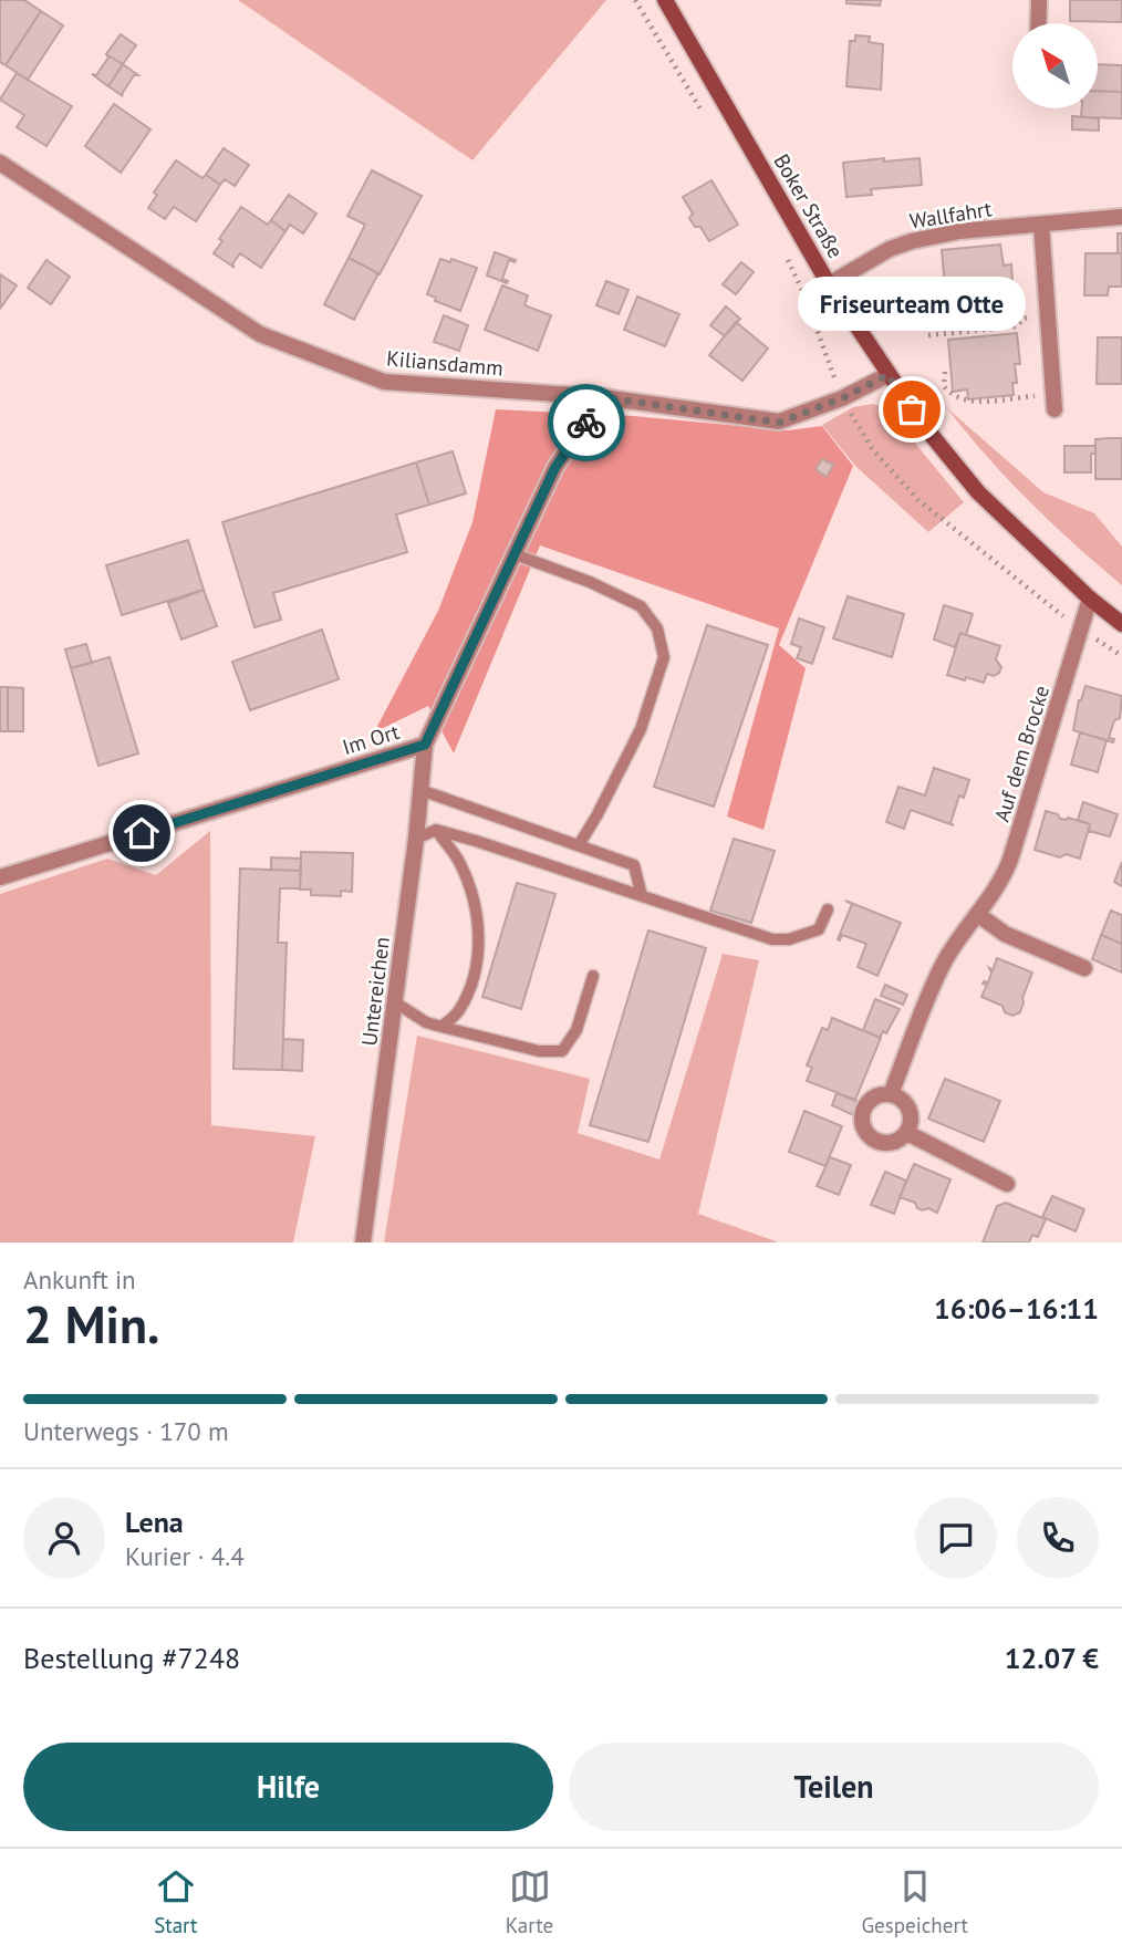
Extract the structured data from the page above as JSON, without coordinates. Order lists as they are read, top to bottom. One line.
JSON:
{"streets":{"main road":["Boker Straße"],"street":["Wallfahrt","Kiliansdamm","Im Ort","Auf dem Brocke","Untereichen"]},"crossings":[["Boker Straße","Wallfahrt"],["Boker Straße","Kiliansdamm"],["Boker Straße","Auf dem Brocke"],["Kiliansdamm","Im Ort"],["Im Ort","Untereichen"]],"places":["Friseurteam Otte"],"north":"top left","page":{"bubble":"Friseurteam Otte","heading":["2 Min.","Ankunft in","16:06–16:11"],"panel":["Lena","Kurier · 4.4","Bestellung #7248","12.07 €"],"bar":"Unterwegs · 170 m","buttons":["Hilfe","Teilen"],"tabs":["Start","Karte","Gespeichert"]}}
